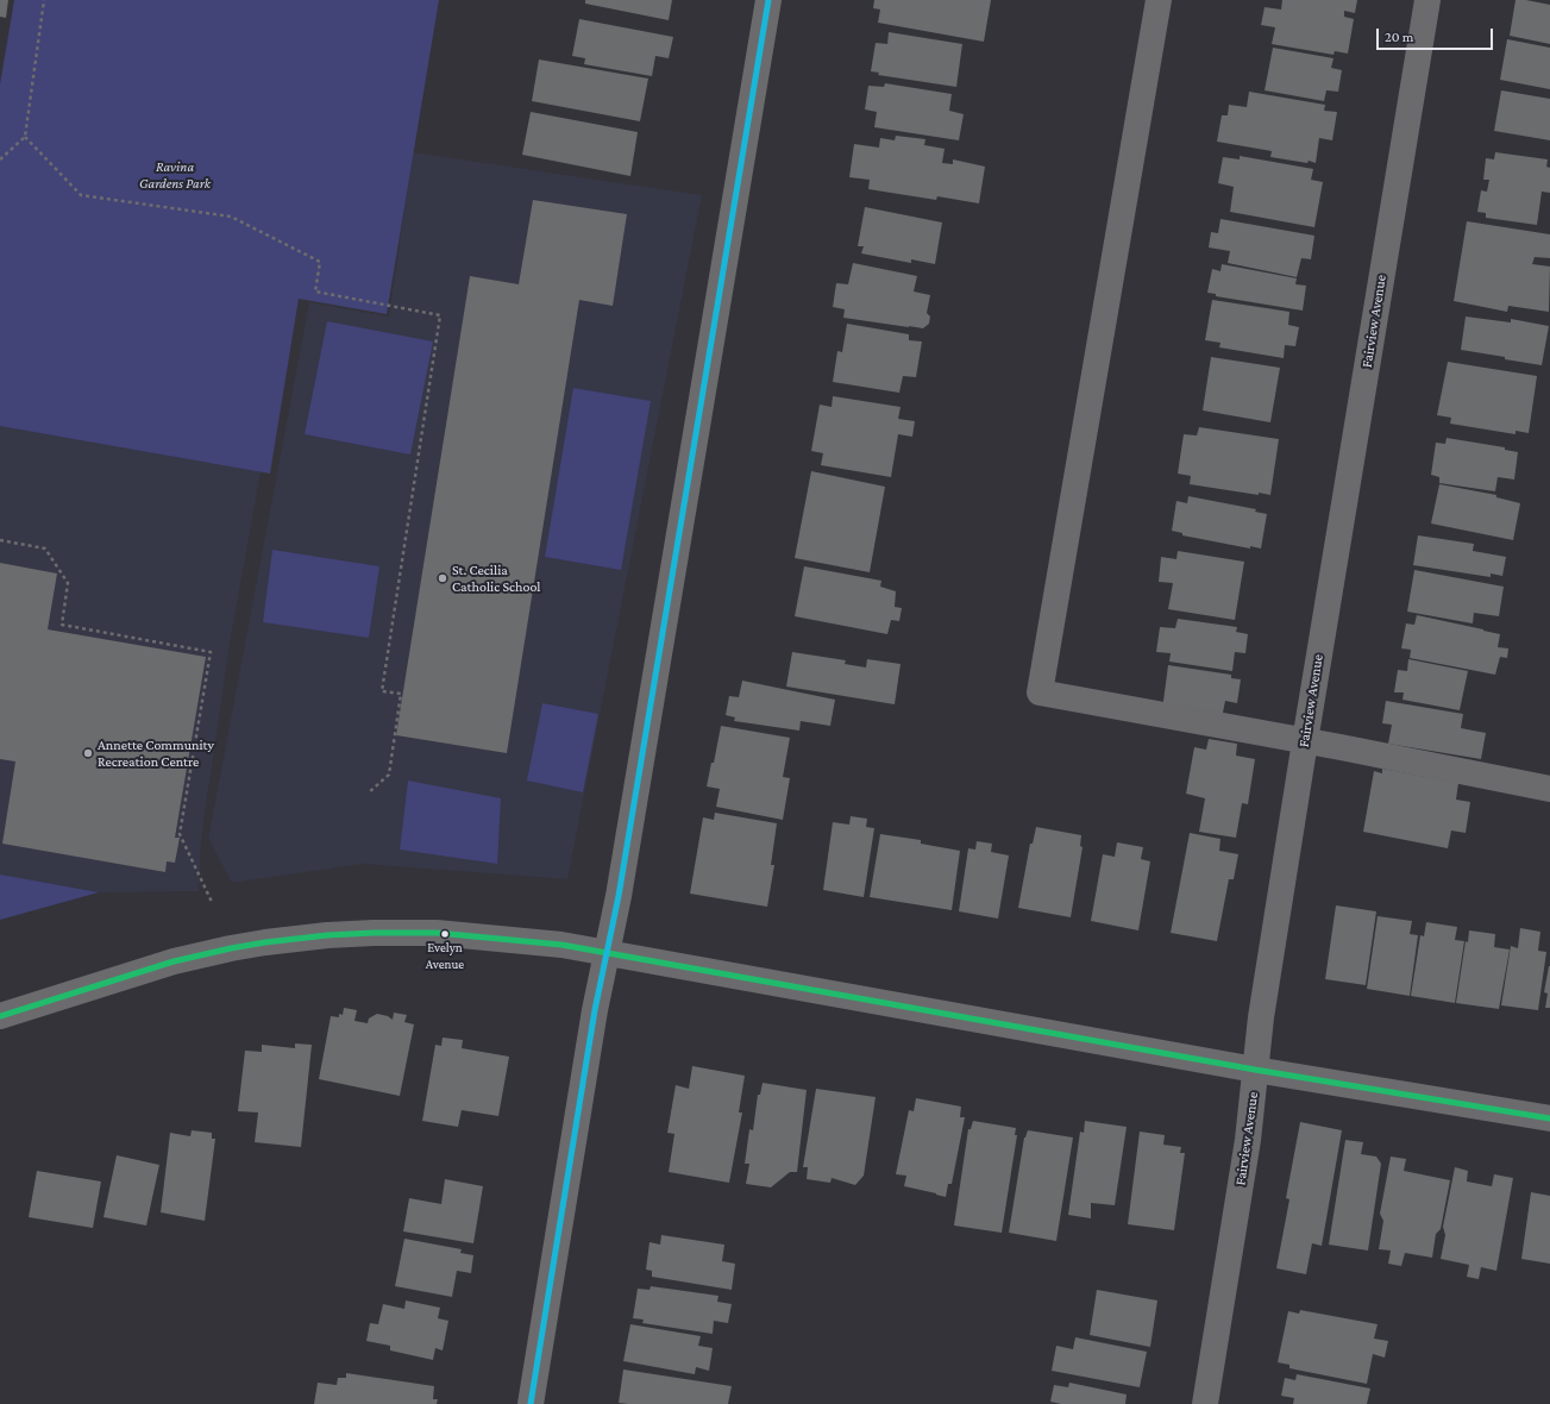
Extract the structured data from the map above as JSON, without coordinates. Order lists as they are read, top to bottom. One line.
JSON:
{"streets":{"street":["Fairview Avenue"]},"parks":["Ravina Gardens Park"],"places":["St. Cecilia Catholic School","Annette Community Recreation Centre","Evelyn Avenue"],"scale_bar":"20 m"}
